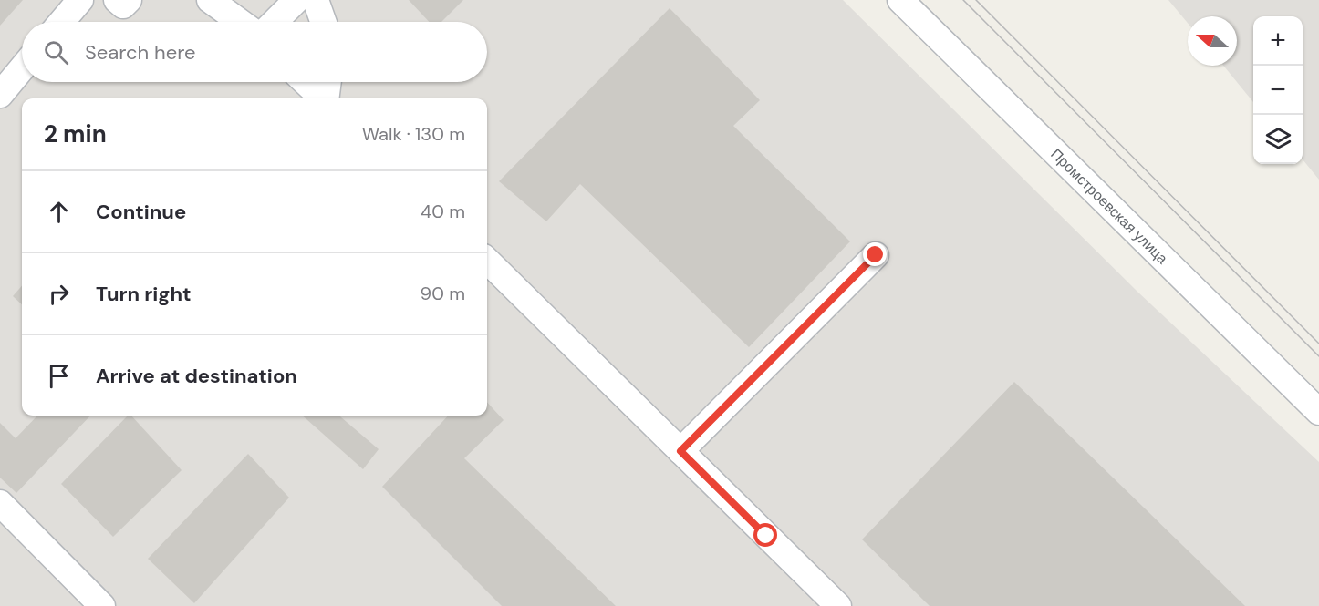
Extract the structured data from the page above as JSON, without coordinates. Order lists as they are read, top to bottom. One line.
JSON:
{"streets":{"street":["Промстроевская улица"]},"north":"left","page":{"map_buttons":["+","−"],"search":"Search here","heading":["2 min","Walk · 130 m"],"list":[["Continue","40 m"],["Turn right","90 m"],"Arrive at destination"]}}
